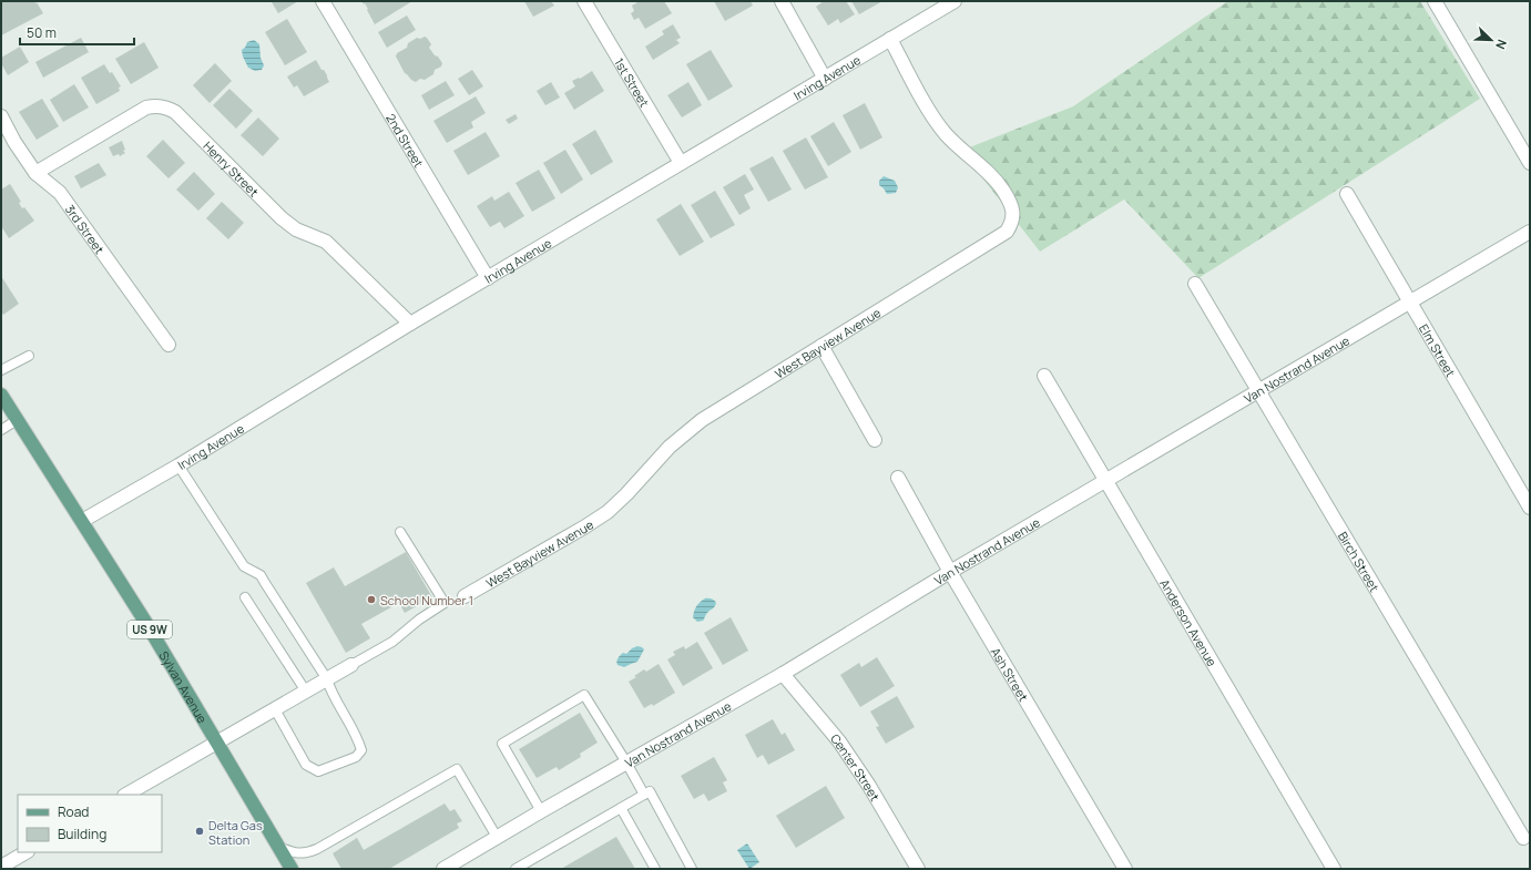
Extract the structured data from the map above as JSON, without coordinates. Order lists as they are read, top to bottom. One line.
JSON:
{"streets":{"main road":["US 9W","Sylvan Avenue"],"street":["Irving Avenue","1st Street","2nd Street","Henry Street","3rd Street","West Bayview Avenue","Elm Street","Van Nostrand Avenue","Birch Street","Anderson Avenue","Ash Street","Center Street"]},"crossings":[["Irving Avenue","1st Street"],["Irving Avenue","2nd Street"],["Irving Avenue","Henry Street"],["Irving Avenue","West Bayview Avenue"],["Irving Avenue","Sylvan Avenue"],["Henry Street","3rd Street"],["Elm Street","Van Nostrand Avenue"],["Van Nostrand Avenue","Birch Street"],["Van Nostrand Avenue","Anderson Avenue"],["Van Nostrand Avenue","Ash Street"],["Van Nostrand Avenue","Center Street"]],"places":["School Number 1","Delta Gas Station"],"legend":["Road","Building"],"scale_bar":"50 m","north":"bottom right"}
